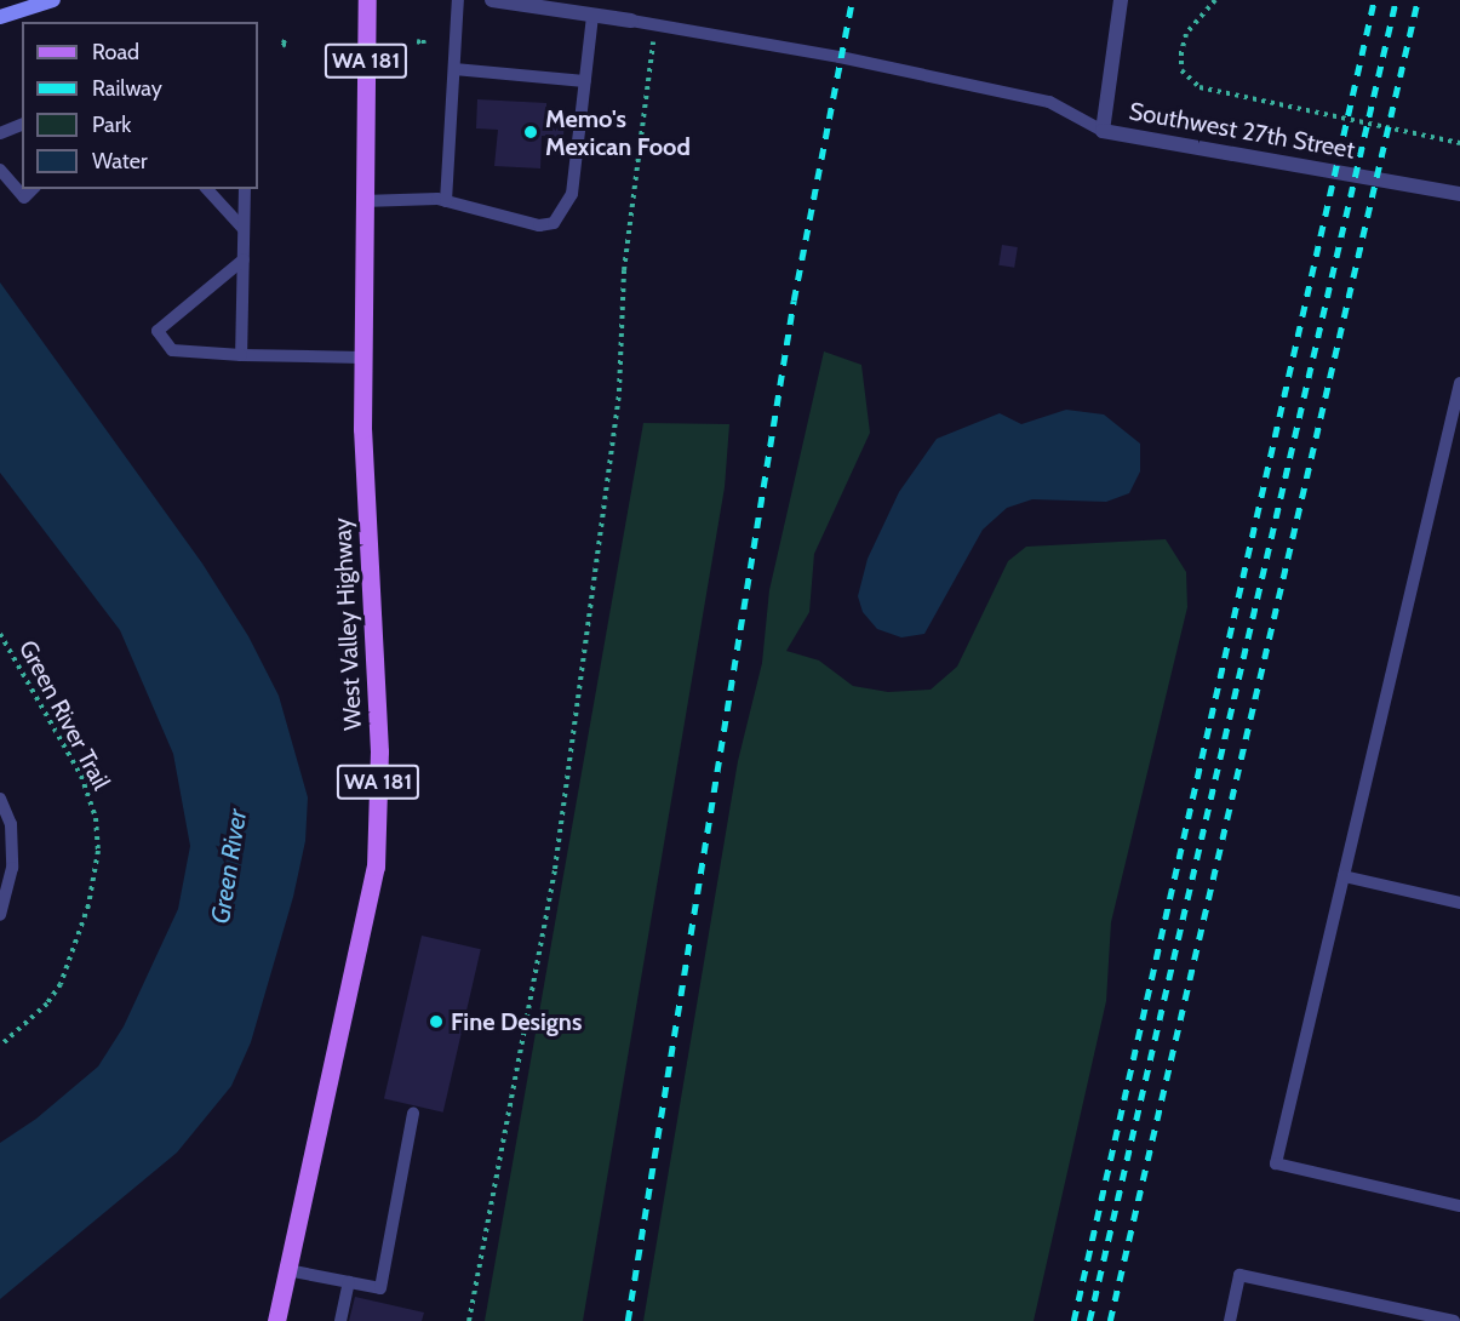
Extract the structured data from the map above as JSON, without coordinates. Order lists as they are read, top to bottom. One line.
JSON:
{"streets":{"main road":["WA 181","West Valley Highway"],"street":["Southwest 27th Street"],"path":["Green River Trail"]},"water":["Green River"],"places":["Memo's Mexican Food","Fine Designs"],"legend":["Road","Railway","Park","Water"]}
